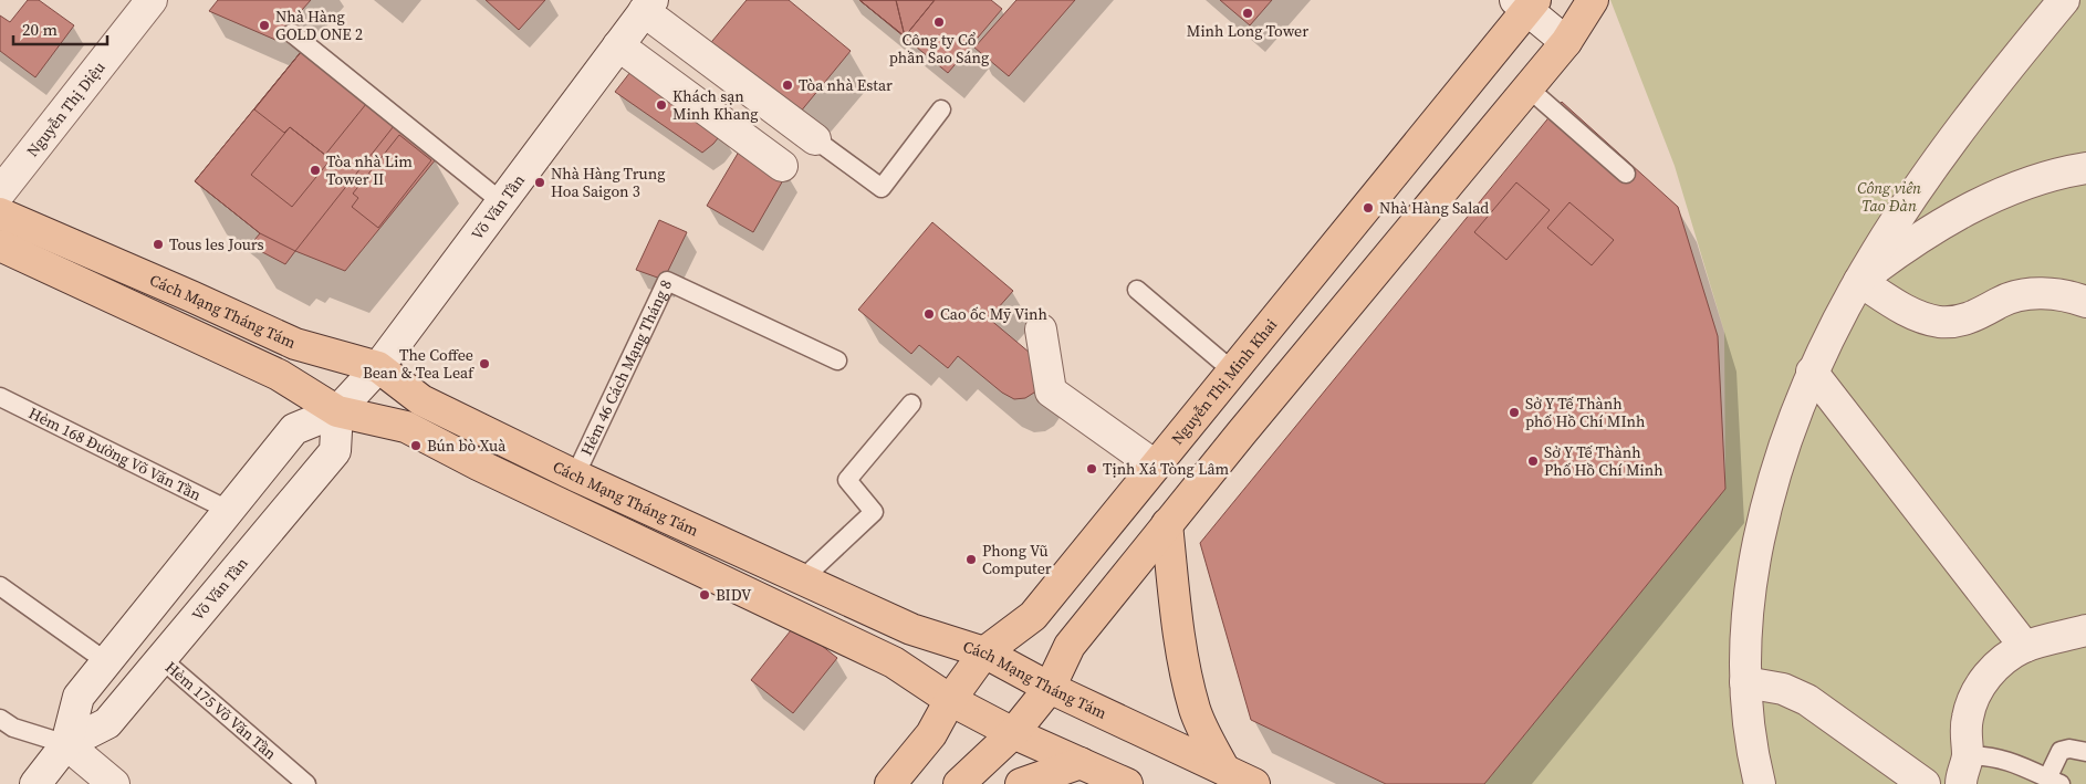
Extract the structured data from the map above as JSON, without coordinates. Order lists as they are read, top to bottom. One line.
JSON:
{"streets":{"main road":["Cách Mạng Tháng Tám","Nguyễn Thị Minh Khai"],"street":["Nguyễn Thị Diệu","Võ Văn Tần"],"lane":["Hẻm 46 Cách Mạng Tháng 8","Hẻm 168 Đường Võ Văn Tần","Hẻm 175 Võ Văn Tần"]},"crossings":[["Võ Văn Tần","Cách Mạng Tháng Tám"],["Võ Văn Tần","Hẻm 168 Đường Võ Văn Tần"],["Võ Văn Tần","Hẻm 175 Võ Văn Tần"],["Cách Mạng Tháng Tám","Hẻm 46 Cách Mạng Tháng 8"],["Cách Mạng Tháng Tám","Nguyễn Thị Minh Khai"]],"parks":["Công viên Tao Đàn"],"places":["Minh Long Tower","Công ty Cổ phần Sao Sáng","Nhà Hàng GOLD ONE 2","Tòa nhà Estar","Khách sạn Minh Khang","Tòa nhà Lim Tower II","Nhà Hàng Trung Hoa Saigon 3","Nhà Hàng Salad","Tous les Jours","Cao ốc Mỹ Vinh","The Coffee Bean & Tea Leaf","Sở Y Tế Thành phố Hồ Chí MInh","Bún bò Xuà","Sở Y Tế Thành Phố Hồ Chí Minh","Tịnh Xá Tòng Lâm","Phong Vũ Computer","BIDV"],"scale_bar":"20 m"}
